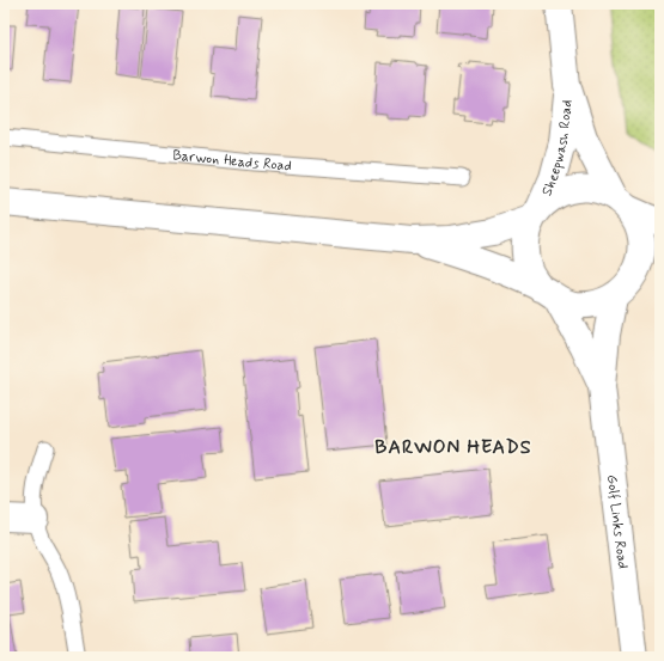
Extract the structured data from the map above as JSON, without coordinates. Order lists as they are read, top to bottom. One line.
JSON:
{"streets":{"main road":["Sheepwash Road","Golf Links Road"],"lane":["Barwon Heads Road"]},"crossings":[["Sheepwash Road","Golf Links Road"]],"districts":["BARWON HEADS"]}
